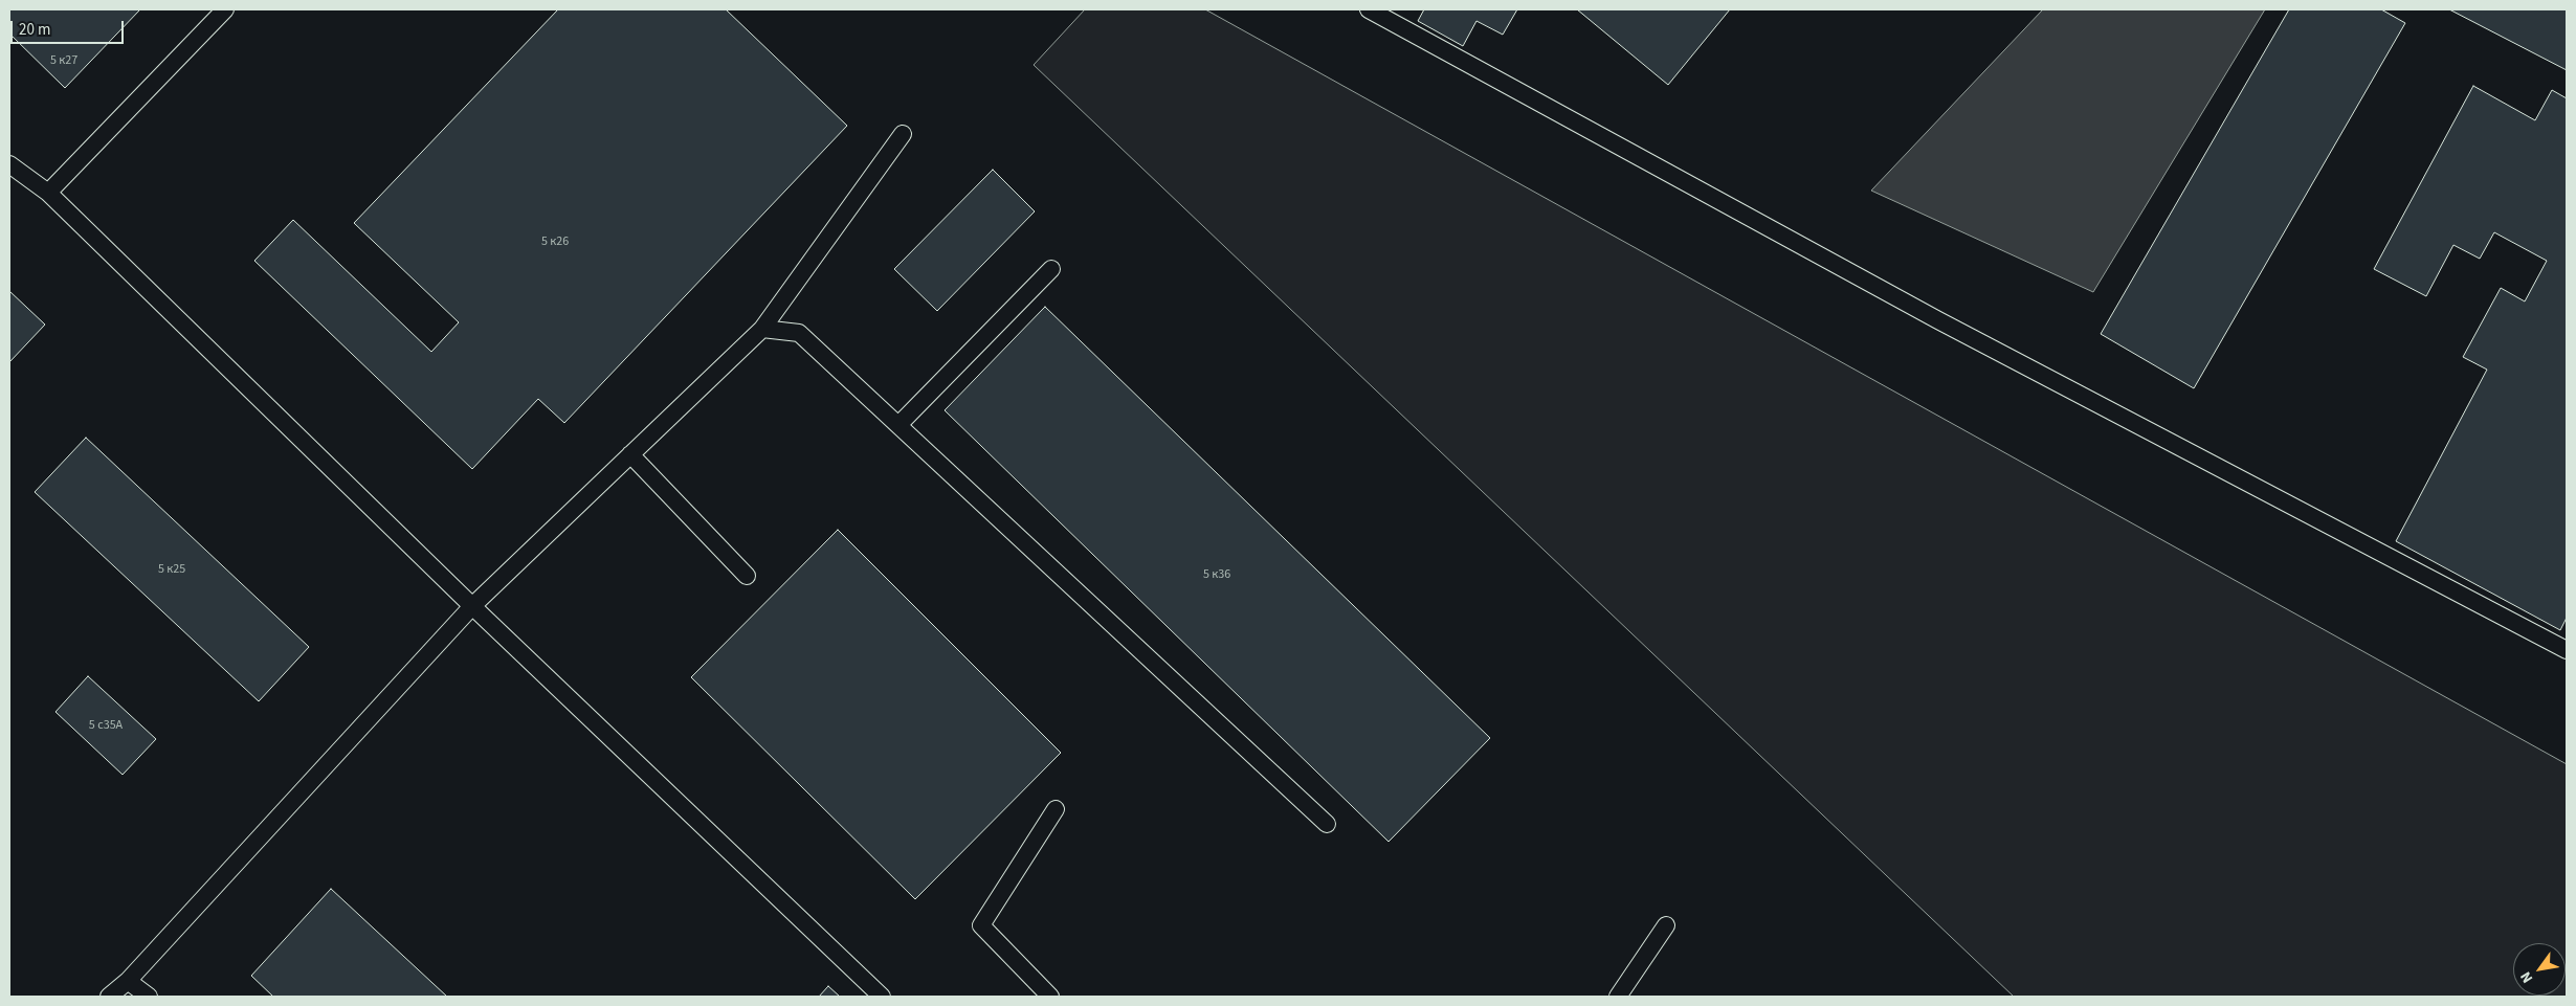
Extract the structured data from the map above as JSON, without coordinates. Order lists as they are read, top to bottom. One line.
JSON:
{"house_numbers":["5 к27","5 к26","5 к25","5 к36","5 с35А"],"scale_bar":"20 m","north":"bottom left"}
